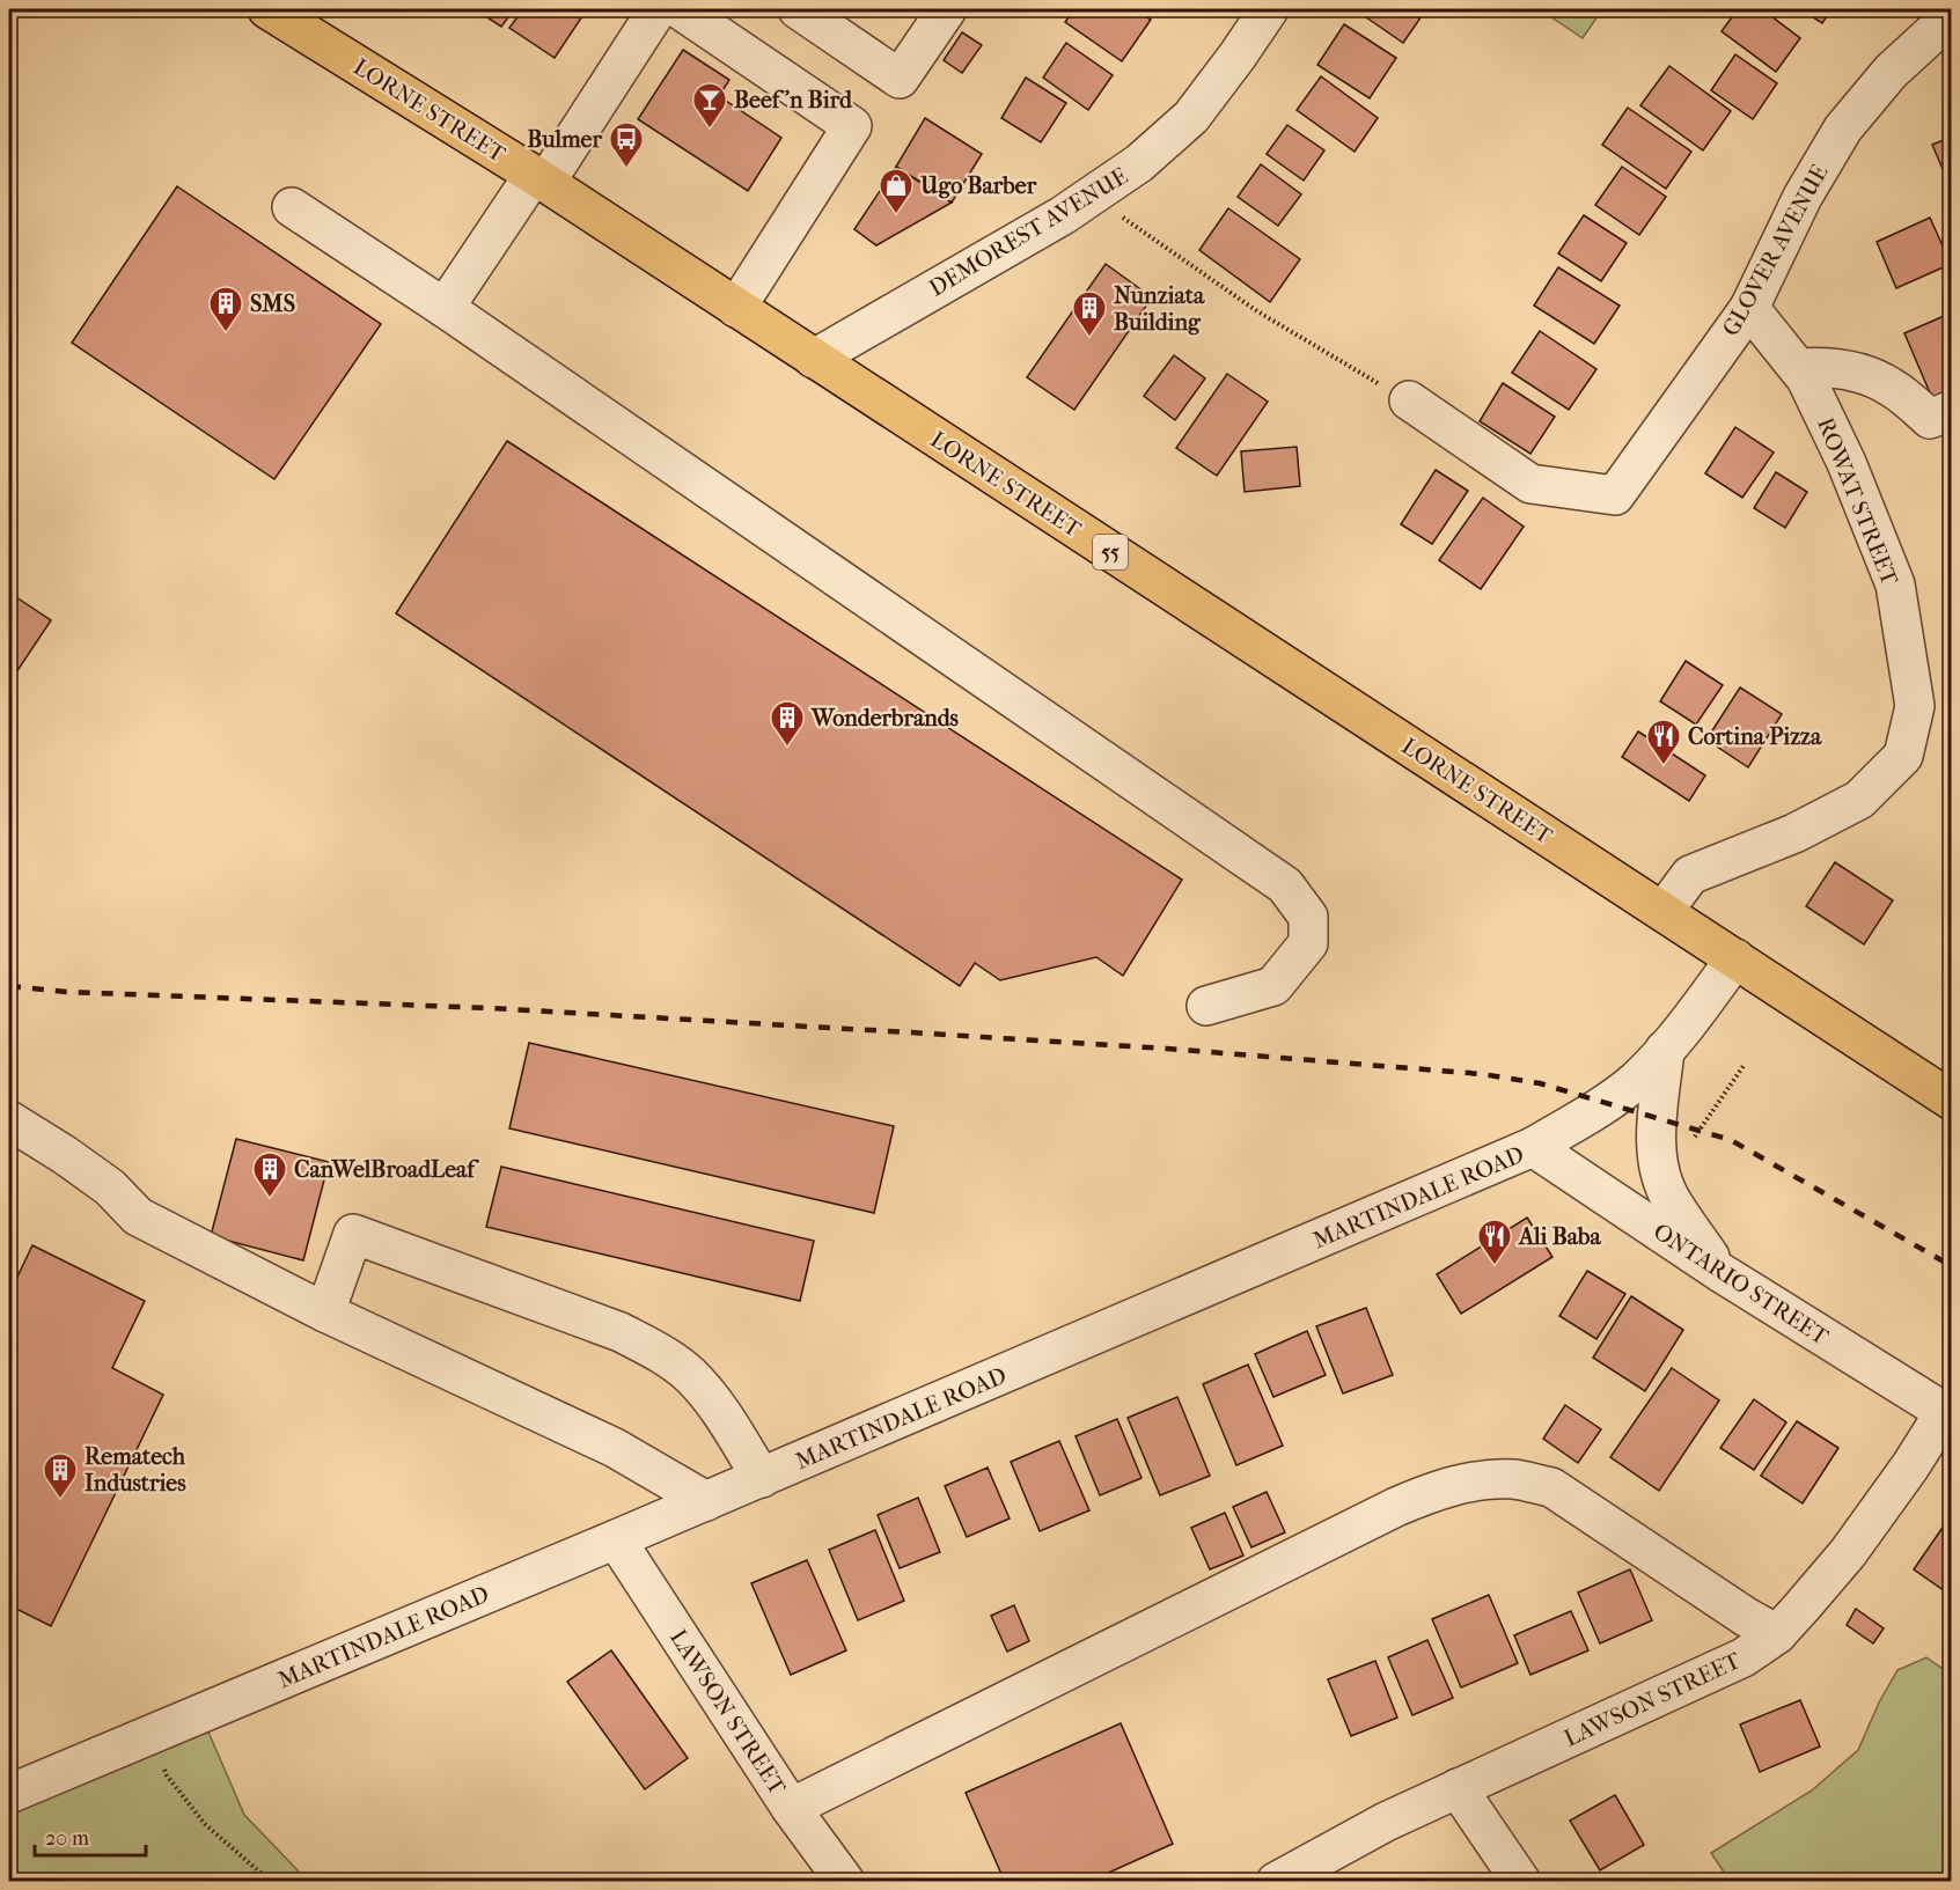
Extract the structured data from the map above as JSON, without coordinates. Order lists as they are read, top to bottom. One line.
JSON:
{"streets":{"main road":["LORNE STREET","55"],"street":["DEMOREST AVENUE","GLOVER AVENUE","ROWAT STREET","MARTINDALE ROAD","ONTARIO STREET","LAWSON STREET"]},"crossings":[["LORNE STREET","DEMOREST AVENUE"],["LORNE STREET","ROWAT STREET"],["LORNE STREET","MARTINDALE ROAD"],["GLOVER AVENUE","ROWAT STREET"],["MARTINDALE ROAD","ONTARIO STREET"],["MARTINDALE ROAD","LAWSON STREET"],["ONTARIO STREET","LAWSON STREET"]],"places":{"bar":["Beef 'n Bird"],"bus stop":["Bulmer"],"shop":["Ugo Barber"],"building":["SMS","Nunziata Building","Wonderbrands","CanWelBroadLeaf","Rematech Industries"],"restaurant":["Cortina Pizza","Ali Baba"]},"scale_bar":"20 m"}
